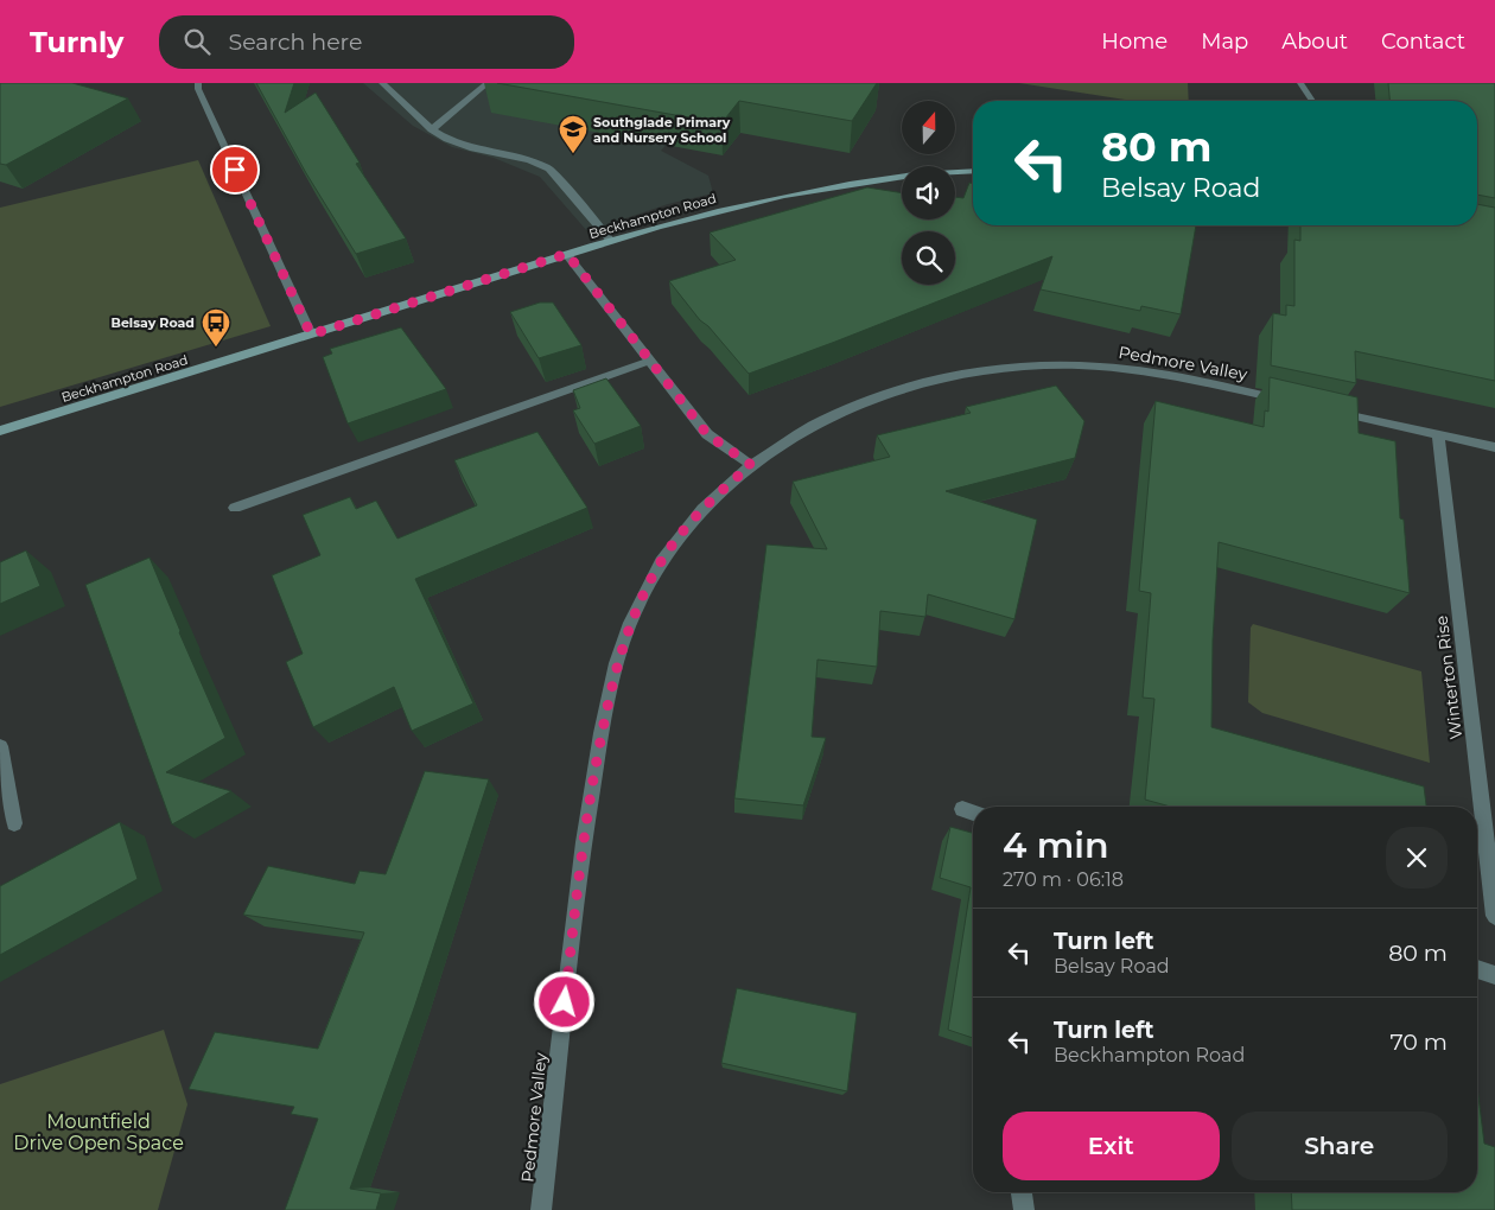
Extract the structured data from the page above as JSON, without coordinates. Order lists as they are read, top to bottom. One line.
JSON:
{"streets":{"street":["Beckhampton Road","Pedmore Valley","Winterton Rise"]},"parks":["Mountfield Drive Open Space"],"places":{"school or university":["Southglade Primary and Nursery School"],"bus stop":["Belsay Road"]},"north":"top","page":{"header":"Turnly","search":"Search here","nav":["Home","Map","About","Contact"],"turn":["80 m","Belsay Road"],"heading":["4 min","270 m · 06:18"],"list":[{"name":"Turn left","note":"Belsay Road","value":"80 m"},{"name":"Turn left","note":"Beckhampton Road","value":"70 m"}],"buttons":["Exit","Share"]}}
